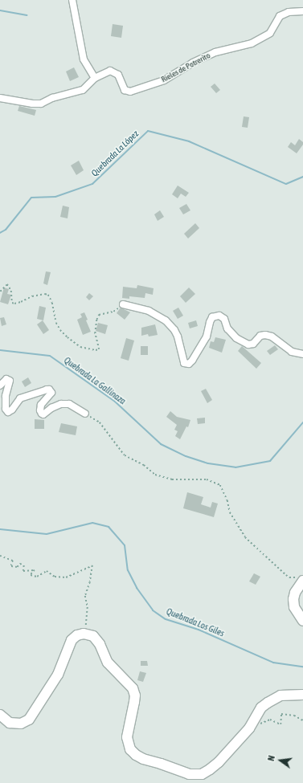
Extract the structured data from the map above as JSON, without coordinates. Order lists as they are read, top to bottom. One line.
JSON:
{"streets":{"street":["Rieles de Potrerito"]},"water":["Quebrada La López","Quebrada La Gallinaza","Quebrada Los Giles"],"north":"left"}
